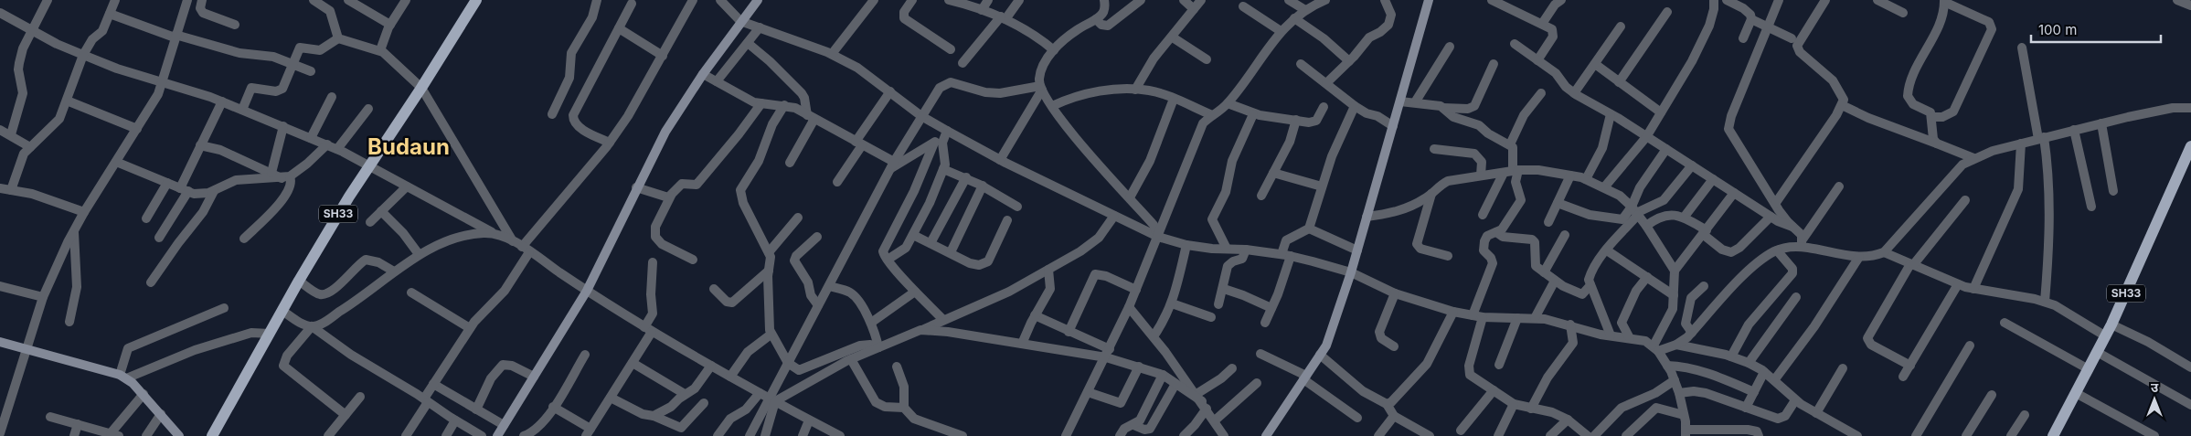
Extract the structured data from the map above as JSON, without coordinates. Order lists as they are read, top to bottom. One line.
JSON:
{"streets":{"main road":["SH33"]},"districts":["Budaun"],"scale_bar":"100 m","north":"top"}
